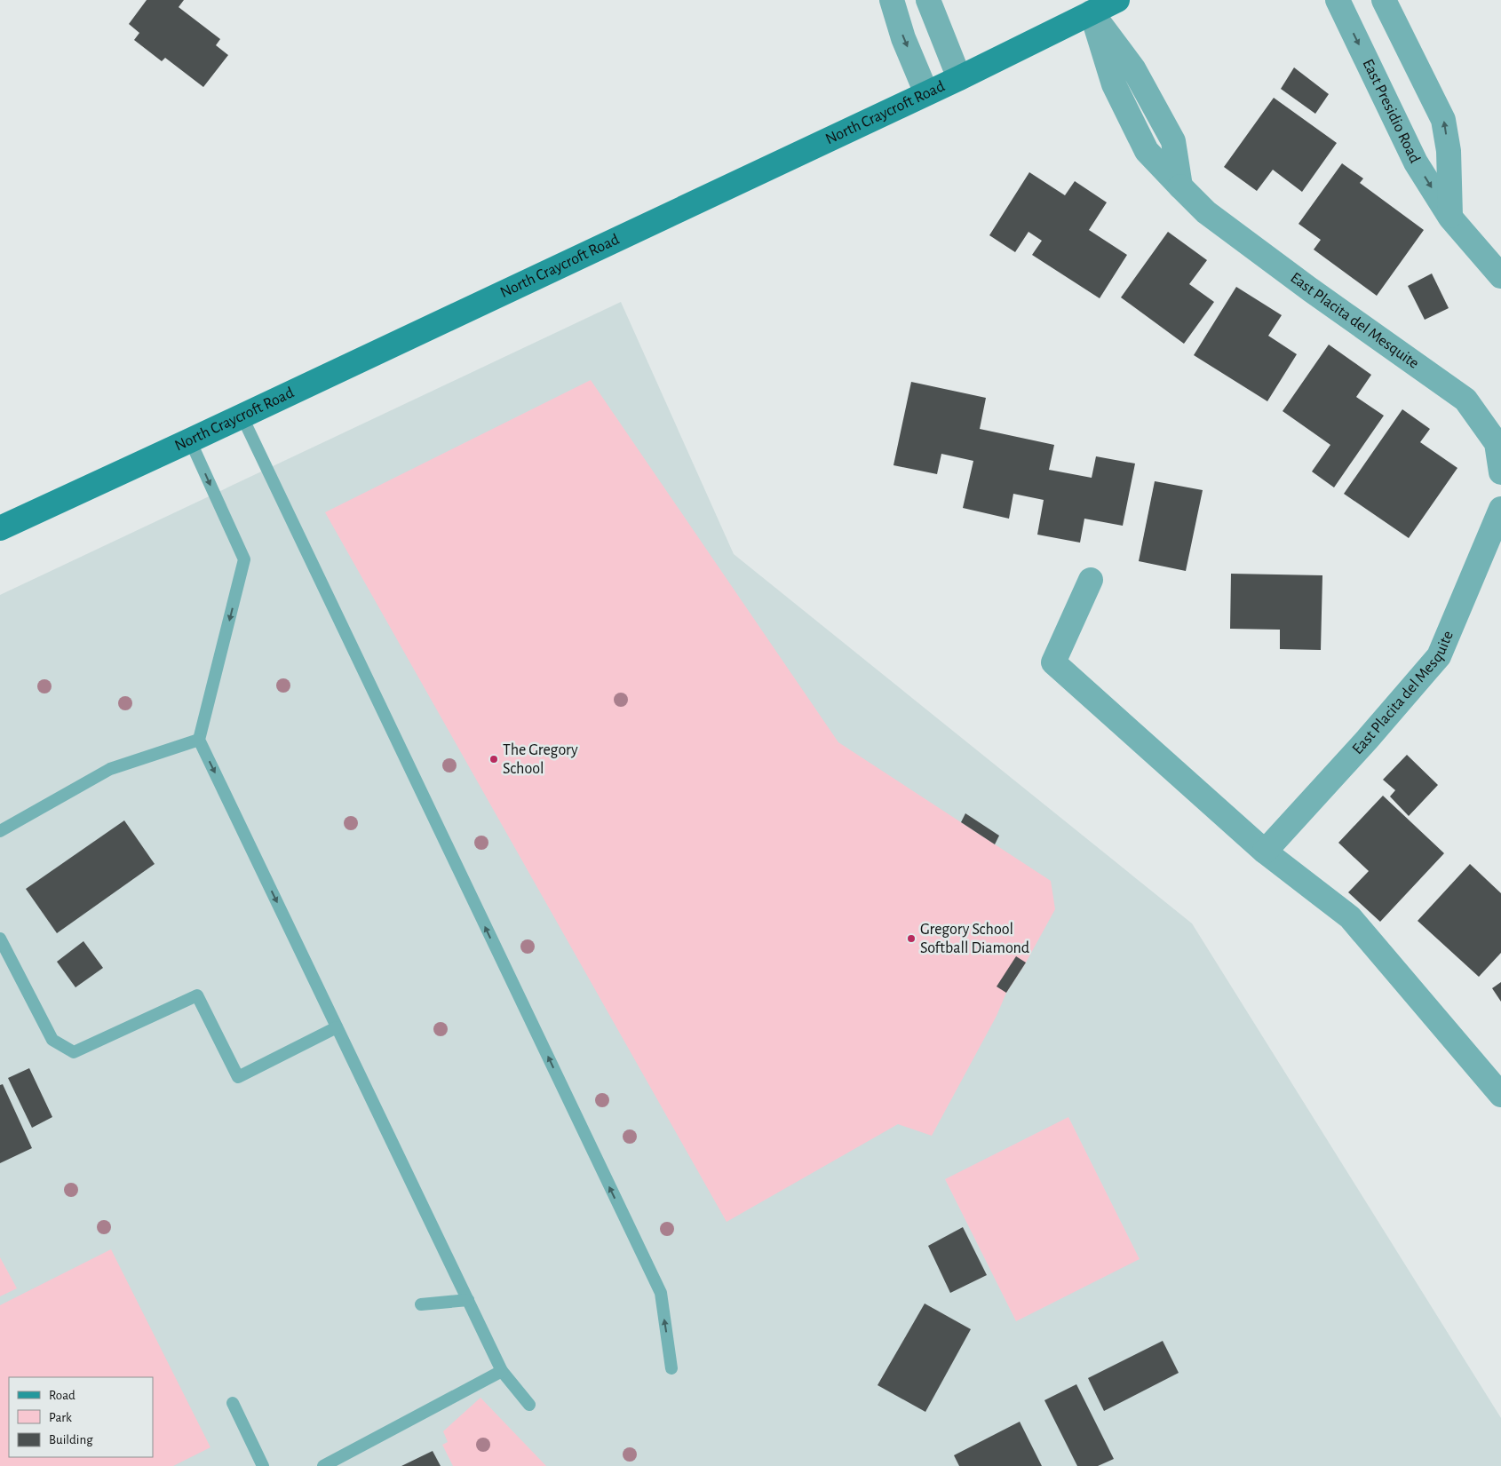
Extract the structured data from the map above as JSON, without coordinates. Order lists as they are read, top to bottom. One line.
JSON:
{"streets":{"main road":["North Craycroft Road"],"street":["East Presidio Road","East Placita del Mesquite"]},"crossings":[["North Craycroft Road","East Placita del Mesquite"]],"places":["The Gregory School","Gregory School Softball Diamond"],"legend":["Road","Park","Building"]}
